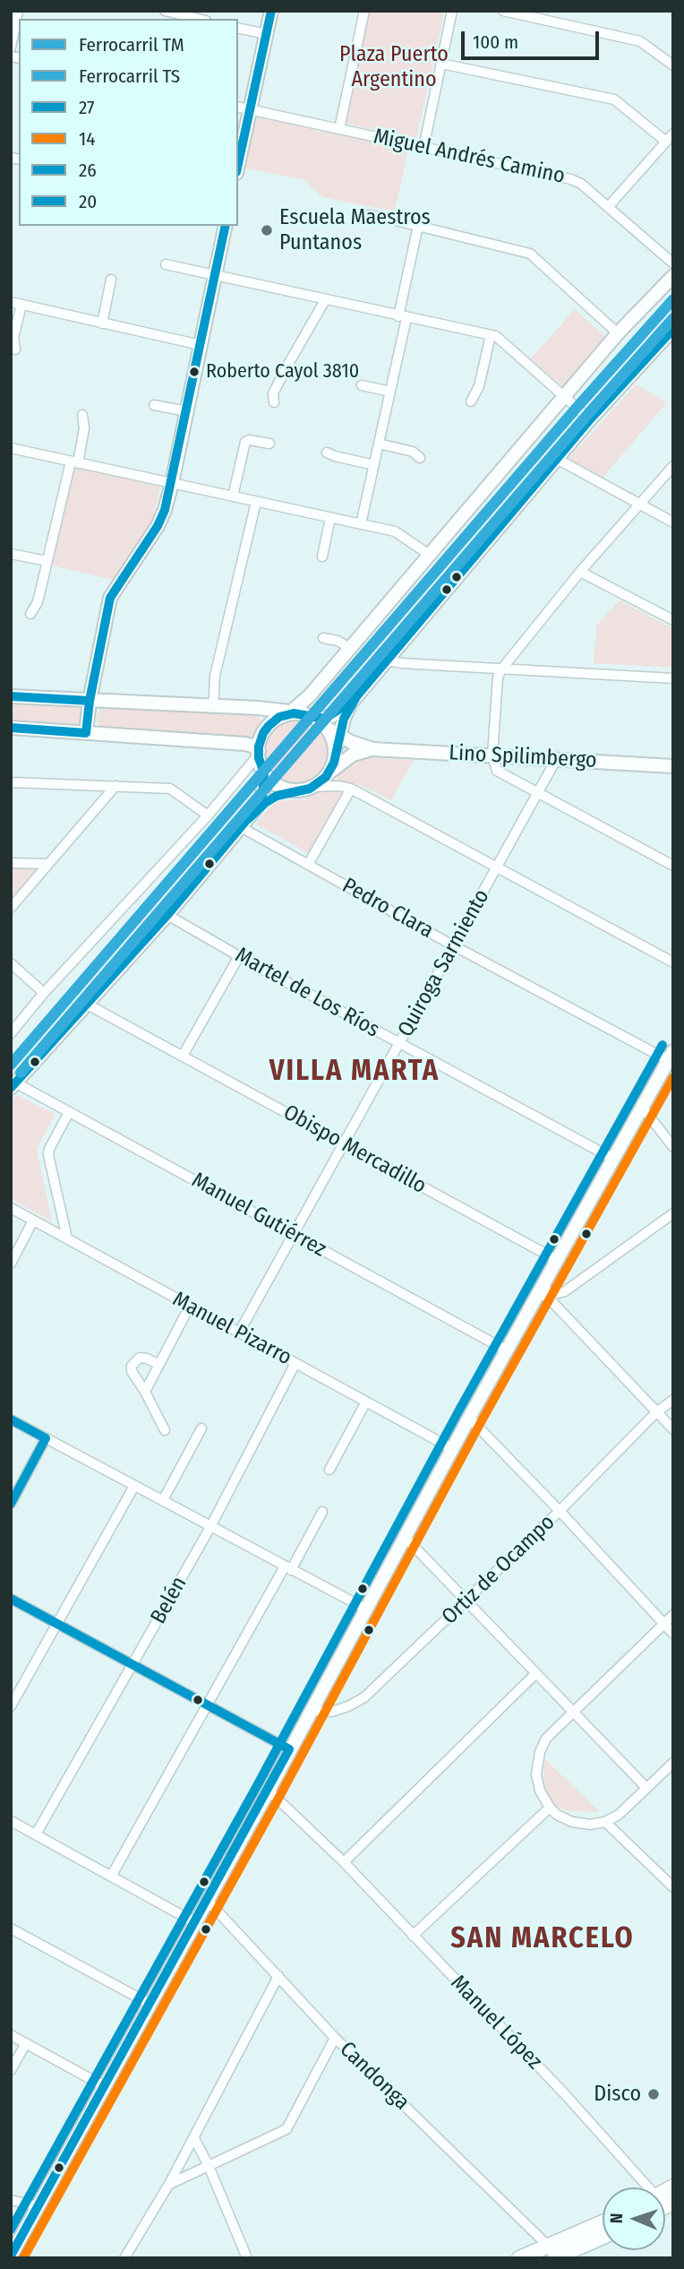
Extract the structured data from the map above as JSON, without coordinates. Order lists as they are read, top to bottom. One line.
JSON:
{"streets":{"main road":["Lino Spilimbergo"],"street":["Miguel Andrés Camino","Pedro Clara","Quiroga Sarmiento","Martel de Los Ríos","Obispo Mercadillo","Manuel Gutiérrez","Manuel Pizarro","Ortiz de Ocampo","Belén","Manuel López","Candonga"]},"crossings":[["Lino Spilimbergo","Quiroga Sarmiento"],["Pedro Clara","Quiroga Sarmiento"],["Quiroga Sarmiento","Martel de Los Ríos"],["Quiroga Sarmiento","Obispo Mercadillo"],["Quiroga Sarmiento","Manuel Gutiérrez"],["Quiroga Sarmiento","Manuel Pizarro"],["Manuel Pizarro","Belén"]],"districts":["VILLA MARTA","SAN MARCELO"],"parks":["Plaza Puerto Argentino"],"places":["Escuela Maestros Puntanos","Roberto Cayol 3810","Disco"],"lines":["transit line 20","rail line TM","rail line TS","transit line 27","transit line 26","transit line 14"],"legend":["Ferrocarril TM","Ferrocarril TS","27","14","26","20"],"scale_bar":"100 m","north":"left"}
